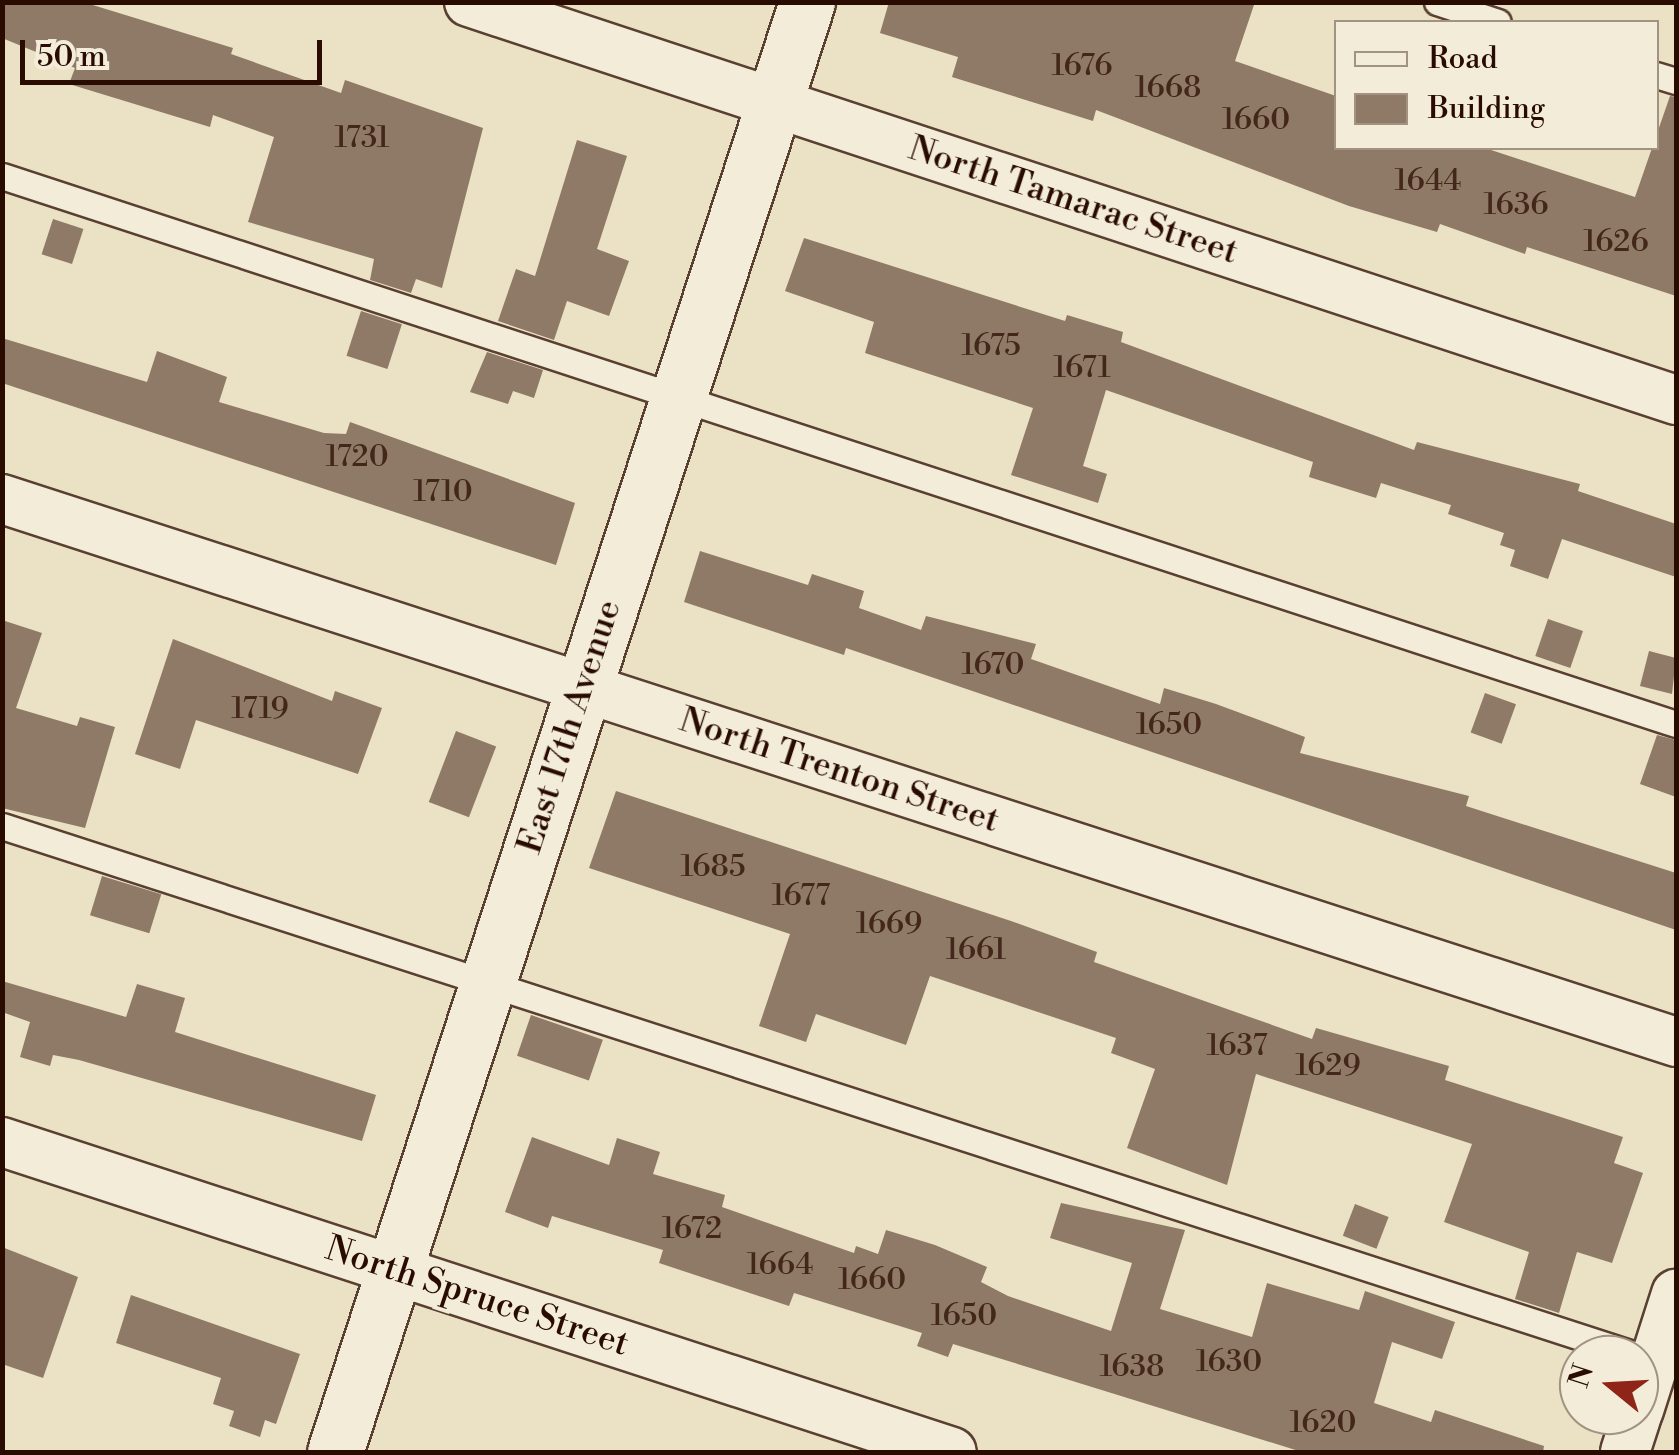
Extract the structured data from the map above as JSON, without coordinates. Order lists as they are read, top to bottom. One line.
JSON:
{"streets":{"street":["North Tamarac Street","East 17th Avenue","North Trenton Street","North Spruce Street"]},"crossings":[["North Tamarac Street","East 17th Avenue"],["East 17th Avenue","North Trenton Street"],["East 17th Avenue","North Spruce Street"]],"house_numbers":["1676","1668","1660","1731","1644","1636","1626","1675","1671","1720","1710","1670","1719","1650","1685","1677","1669","1661","1637","1629","1672","1664","1660","1650","1630","1638","1620"],"legend":["Road","Building"],"scale_bar":"50 m","north":"left"}
